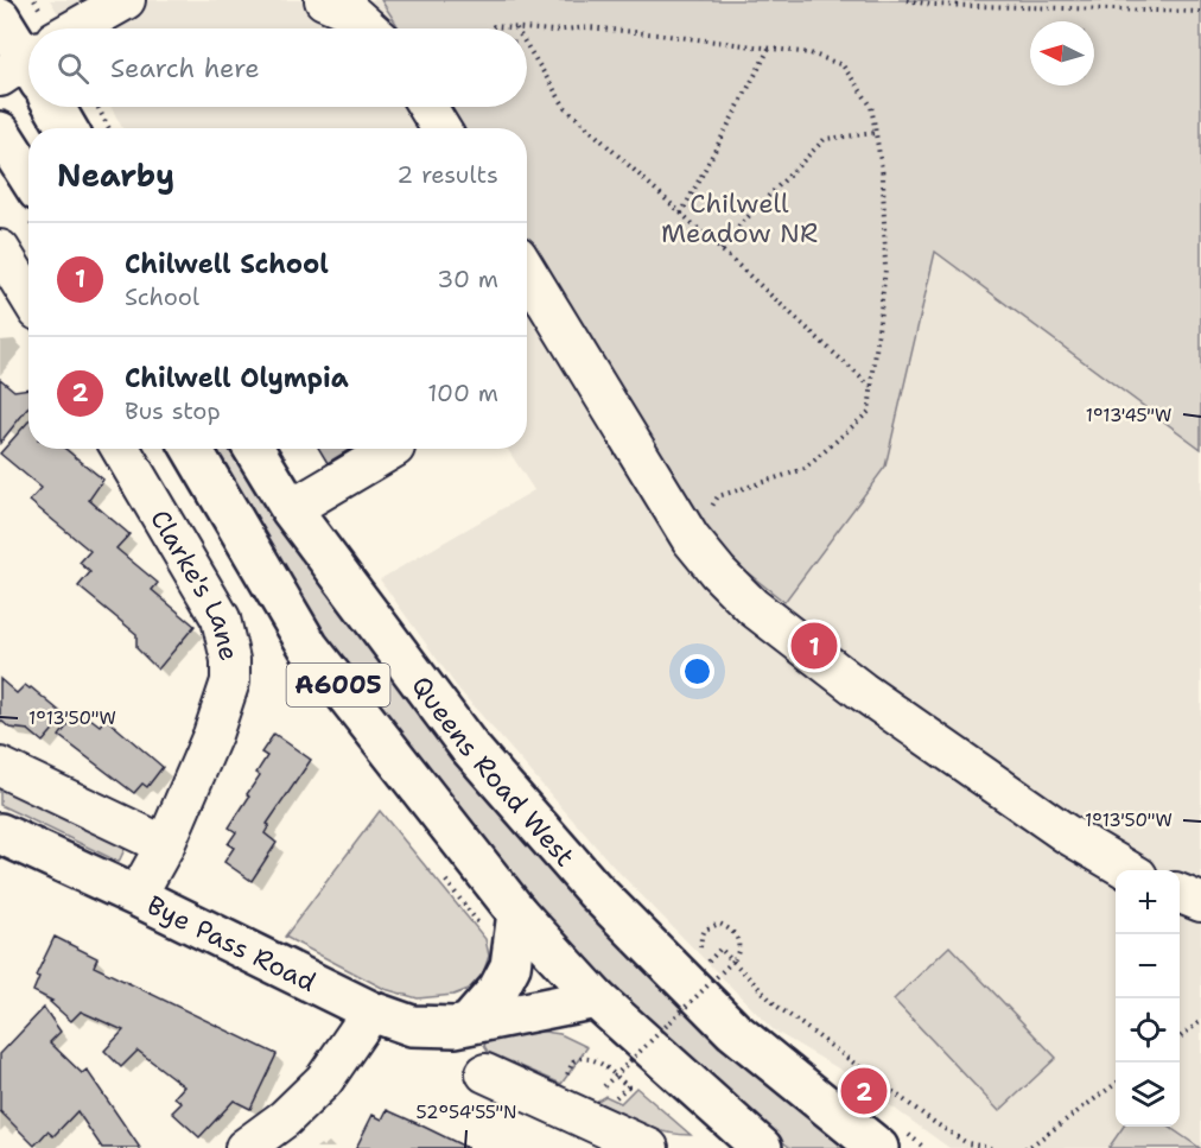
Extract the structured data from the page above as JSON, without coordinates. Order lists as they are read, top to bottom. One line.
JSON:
{"streets":{"main road":["A6005","Queens Road West","Bye Pass Road"],"street":["Clarke's Lane"]},"crossings":[["Clarke's Lane","Bye Pass Road"],["A6005","Bye Pass Road"]],"parks":["Chilwell Meadow NR"],"north":"left","page":{"search":"Search here","heading":["Nearby","2 results"],"list":[{"mark":"1","name":"Chilwell School","note":"School","value":"30 m"},{"mark":"2","name":"Chilwell Olympia","note":"Bus stop","value":"100 m"}],"pins":["1","2"],"map_buttons":["+","−"]},"coordinates":["1°13'45\"W","1°13'50\"W","52°54'55\"N"]}
